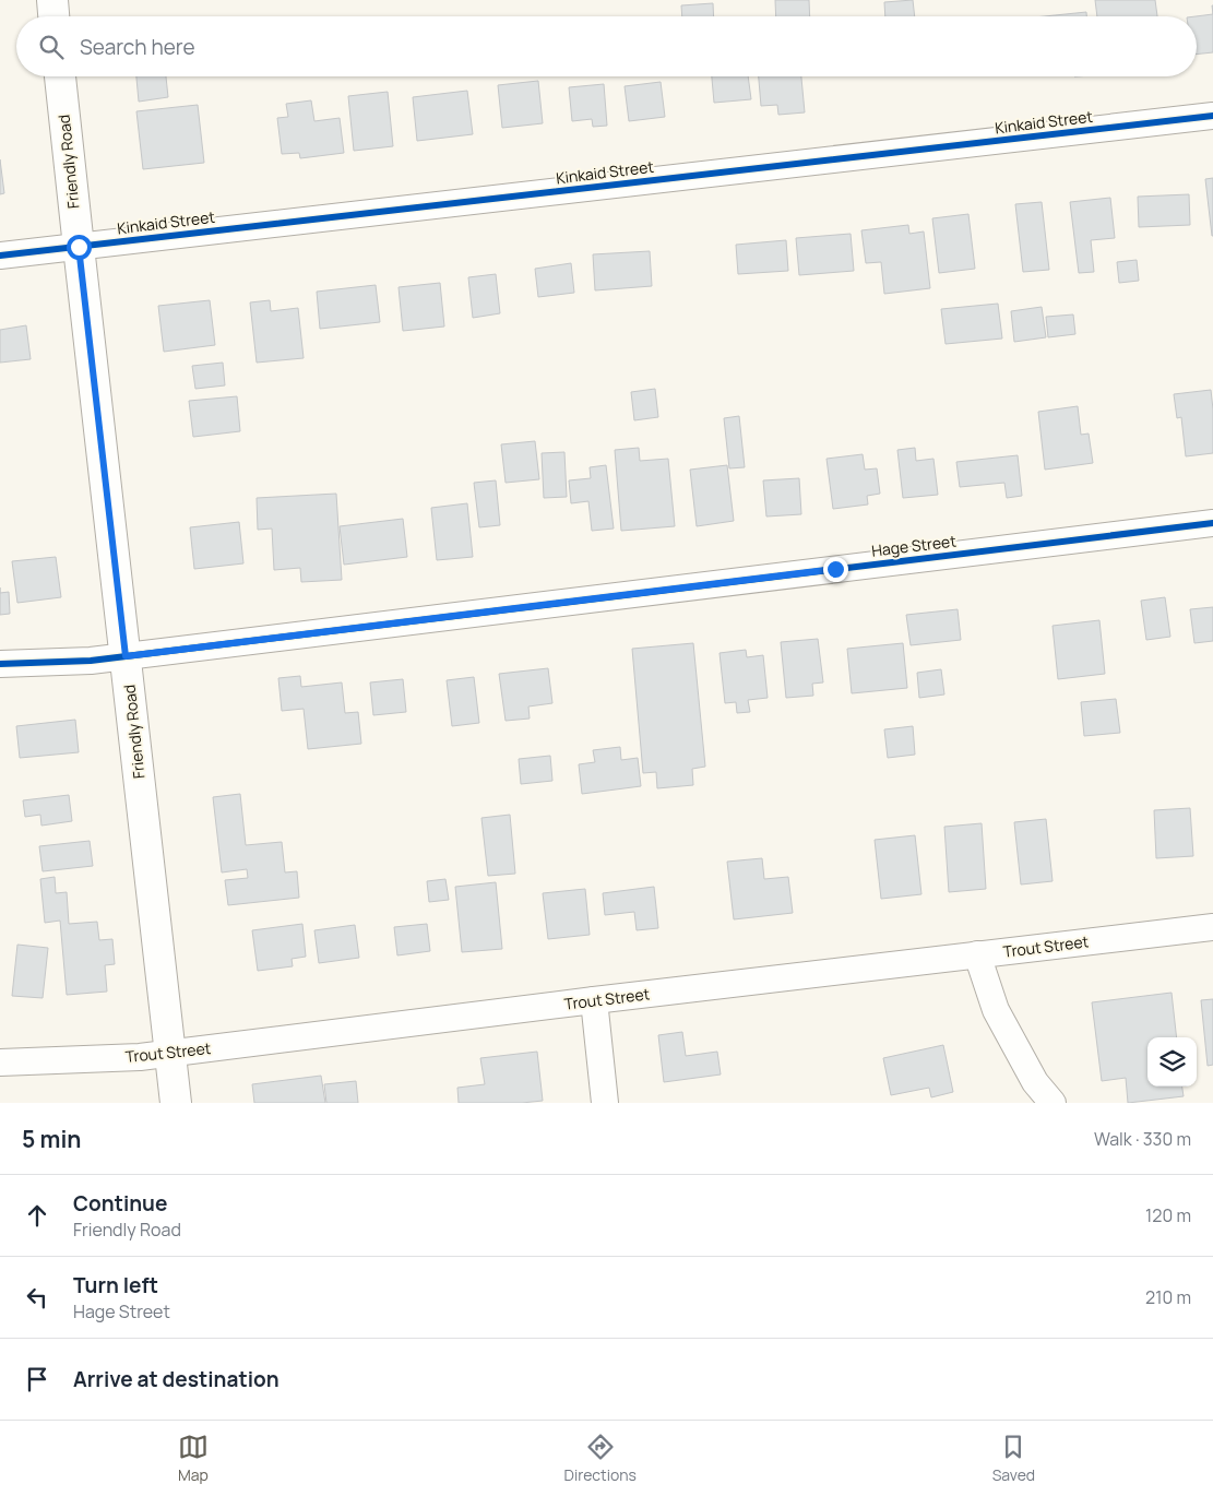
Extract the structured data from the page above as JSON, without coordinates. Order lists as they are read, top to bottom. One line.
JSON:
{"streets":{"street":["Kinkaid Street","Friendly Road","Hage Street","Trout Street"]},"crossings":[["Kinkaid Street","Friendly Road"],["Friendly Road","Hage Street"],["Friendly Road","Trout Street"]],"page":{"search":"Search here","heading":["5 min","Walk · 330 m"],"list":[["Continue","Friendly Road","120 m"],["Turn left","Hage Street","210 m"],"Arrive at destination"],"nav":["Map","Directions","Saved"]}}
